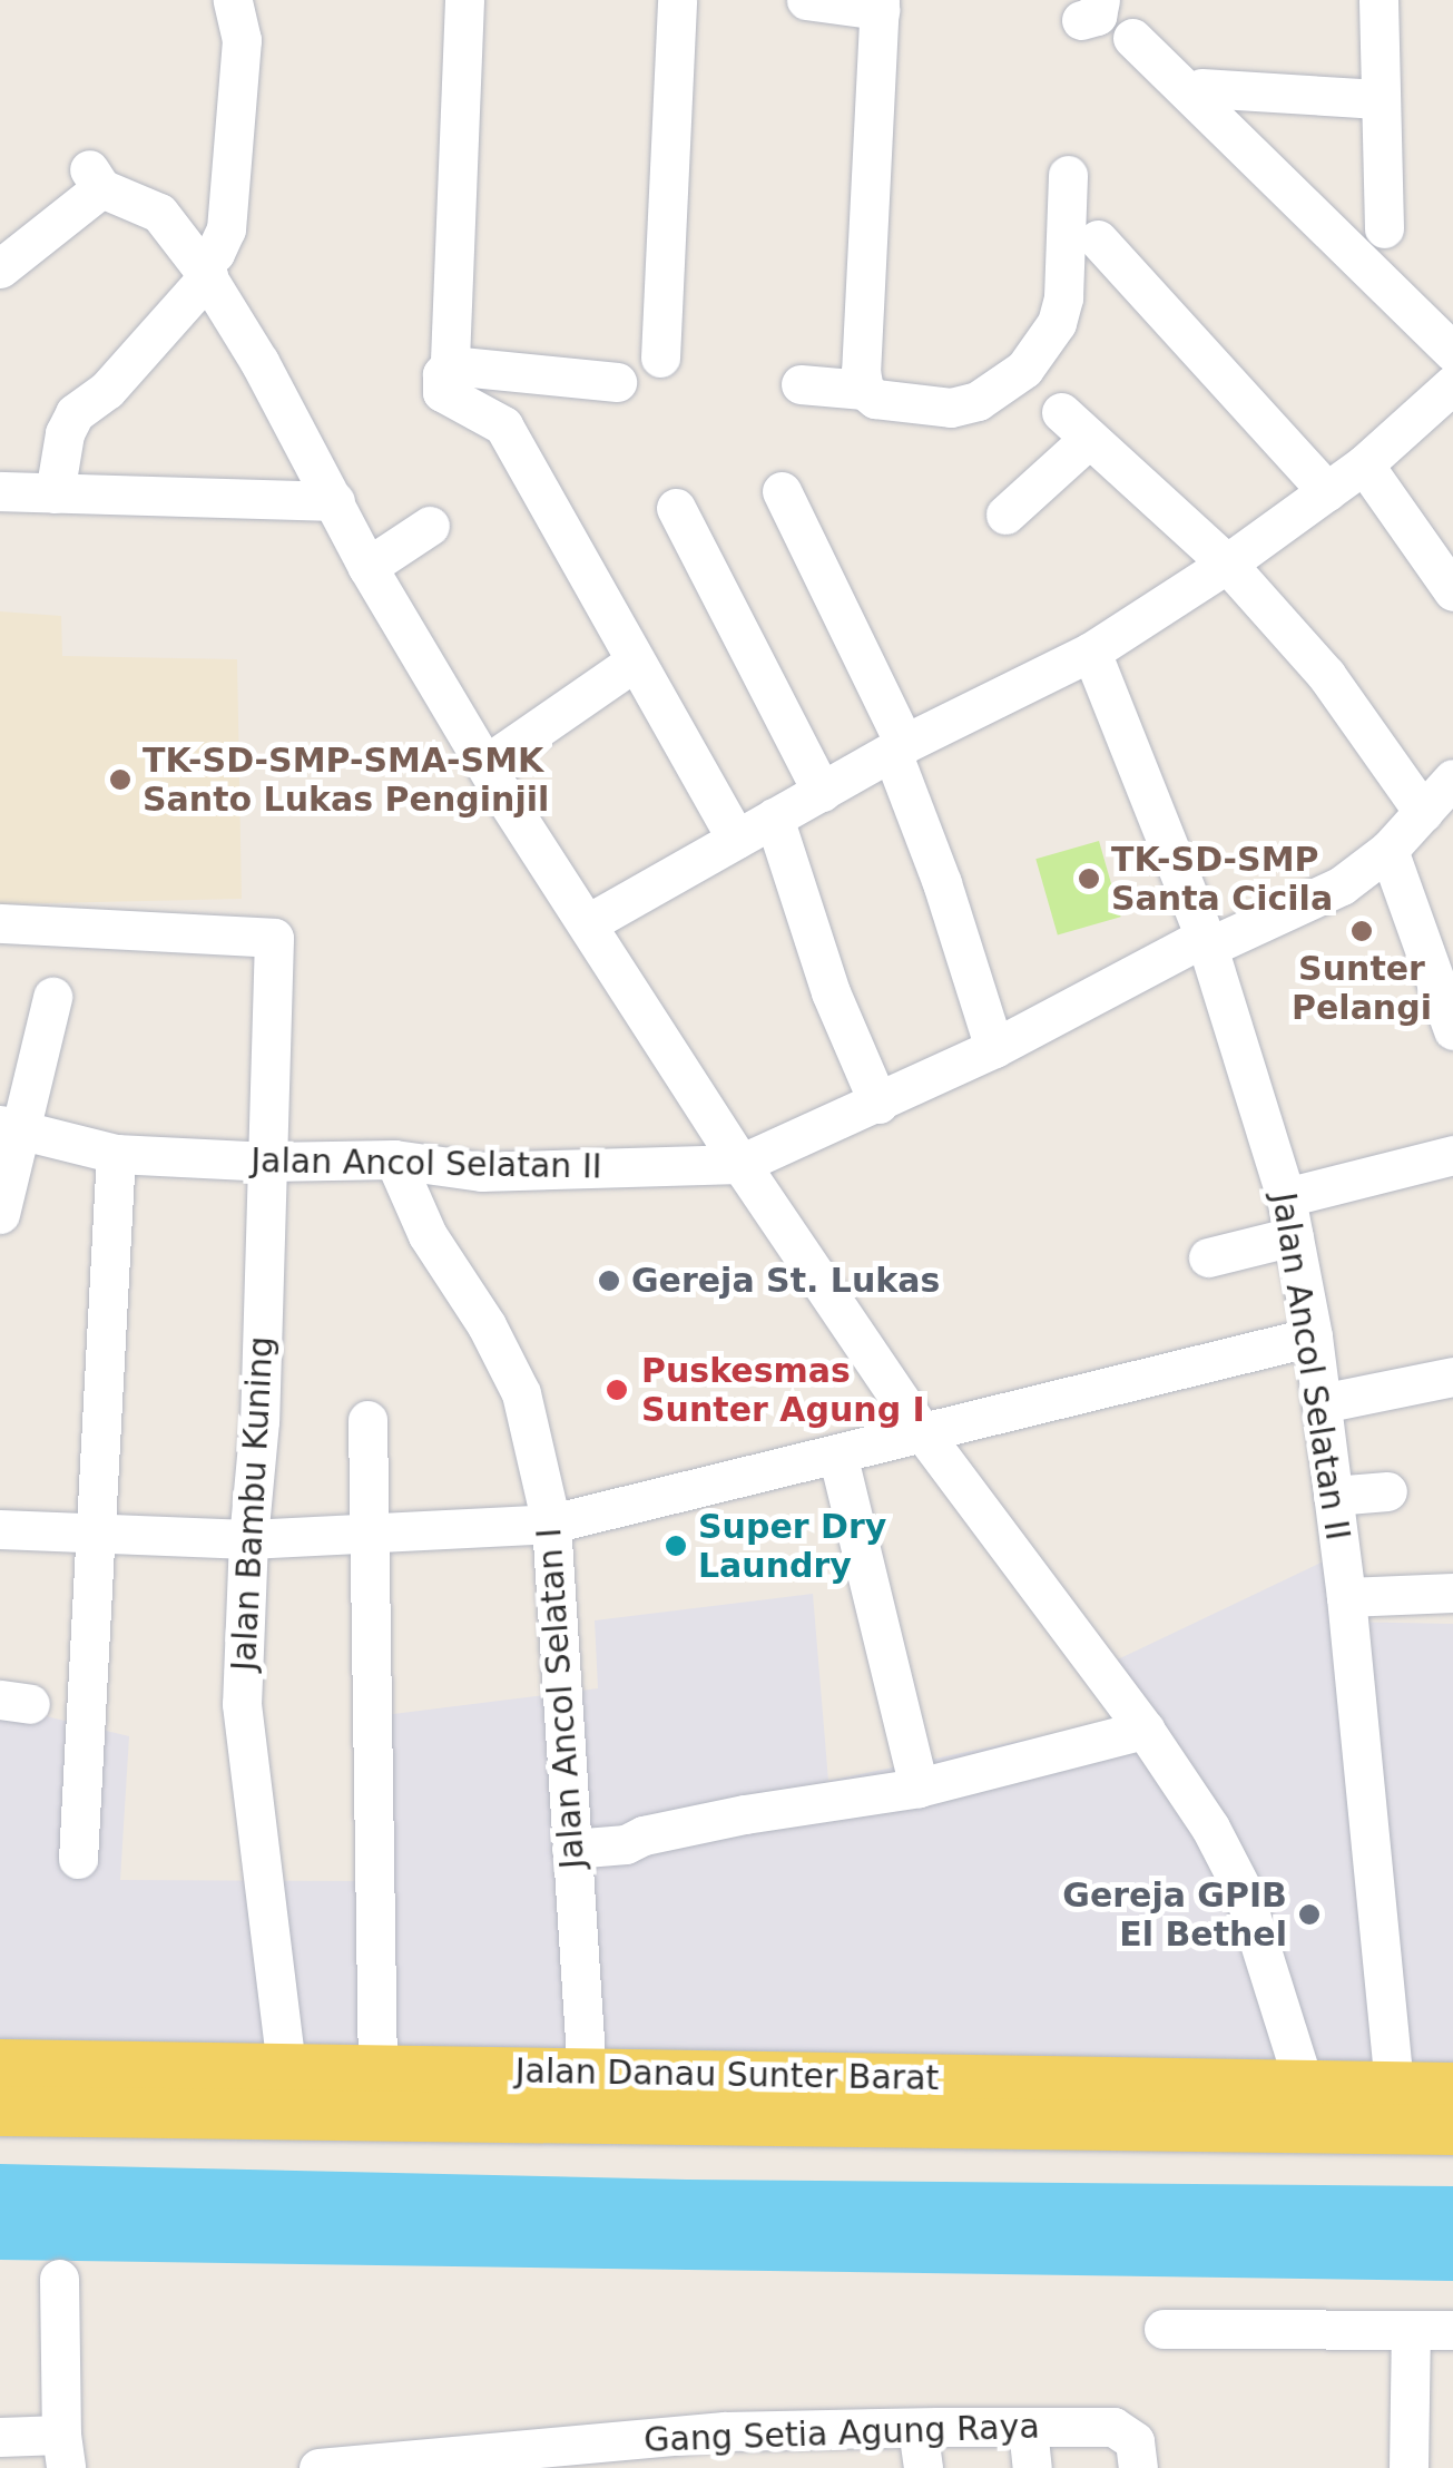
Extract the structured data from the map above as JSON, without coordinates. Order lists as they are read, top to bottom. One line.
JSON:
{"streets":{"main road":["Jalan Danau Sunter Barat"],"street":["Jalan Ancol Selatan II","Jalan Bambu Kuning","Jalan Ancol Selatan I","Gang Setia Agung Raya"]},"crossings":[["Jalan Ancol Selatan II","Jalan Bambu Kuning"],["Jalan Ancol Selatan II","Jalan Ancol Selatan I"],["Jalan Ancol Selatan II","Jalan Danau Sunter Barat"],["Jalan Bambu Kuning","Jalan Danau Sunter Barat"],["Jalan Ancol Selatan I","Jalan Danau Sunter Barat"]],"places":["TK-SD-SMP-SMA-SMK Santo Lukas Penginjil","TK-SD-SMP Santa Cicila","Sunter Pelangi","Gereja St. Lukas","Puskesmas Sunter Agung I","Super Dry Laundry","Gereja GPIB El Bethel"]}
